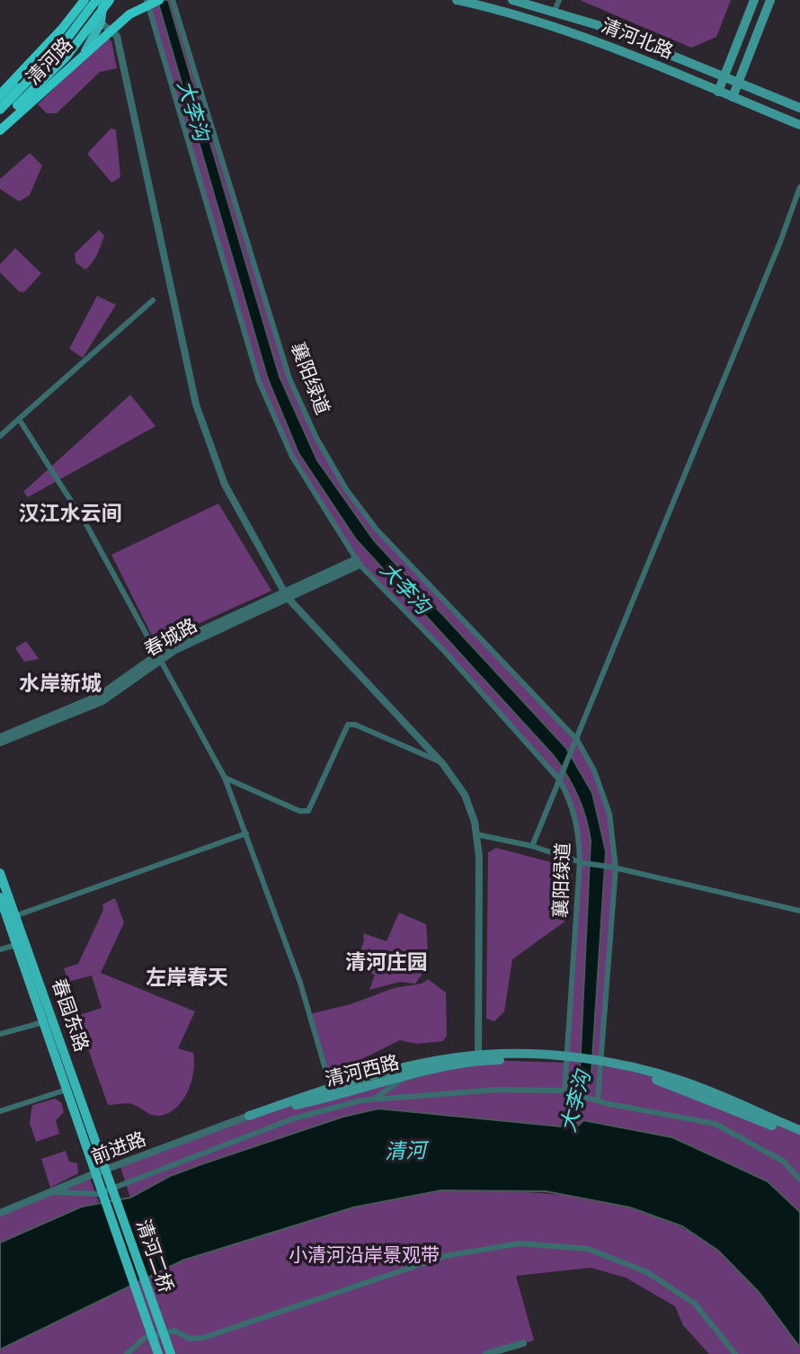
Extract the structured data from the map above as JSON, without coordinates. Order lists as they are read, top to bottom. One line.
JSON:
{"streets":{"main road":["清河北路","清河路","春园东路","清河西路","清河二桥"],"street":["襄阳绿道","春城路","前进路"]},"crossings":[["襄阳绿道","春城路"],["春园东路","前进路"],["春园东路","清河二桥"],["清河西路","前进路"],["前进路","清河二桥"]],"districts":["汉江水云间","水岸新城","清河庄园","左岸春天"],"water":["大李沟","清河"],"parks":["小清河沿岸景观带"]}
